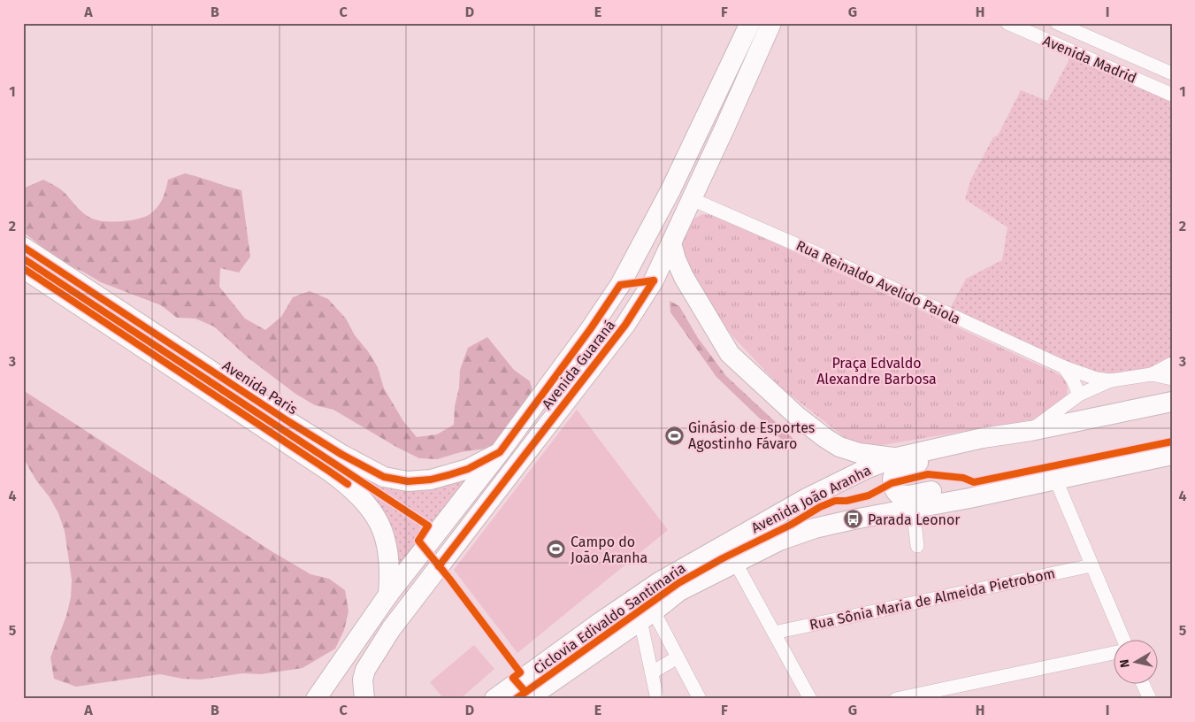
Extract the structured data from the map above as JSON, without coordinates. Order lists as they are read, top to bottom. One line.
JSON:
{"streets":{"street":["Avenida Madrid","Rua Reinaldo Avelido Paiola","Avenida Guaraná","Avenida Paris","Avenida João Aranha","Rua Sônia Maria de Almeida Pietrobom"],"cycle path":["Ciclovia Edivaldo Santimaria"]},"crossings":[["Rua Reinaldo Avelido Paiola","Avenida Guaraná"],["Avenida Guaraná","Avenida Paris"]],"parks":["Praça Edvaldo Alexandre Barbosa"],"places":{"sports":["Ginásio de Esportes Agostinho Fávaro","Campo do João Aranha"],"bus stop":["Parada Leonor"]},"north":"left","grid":{"columns":["A","B","C","D","E","F","G","H","I"],"rows":["1","2","3","4","5"]}}
